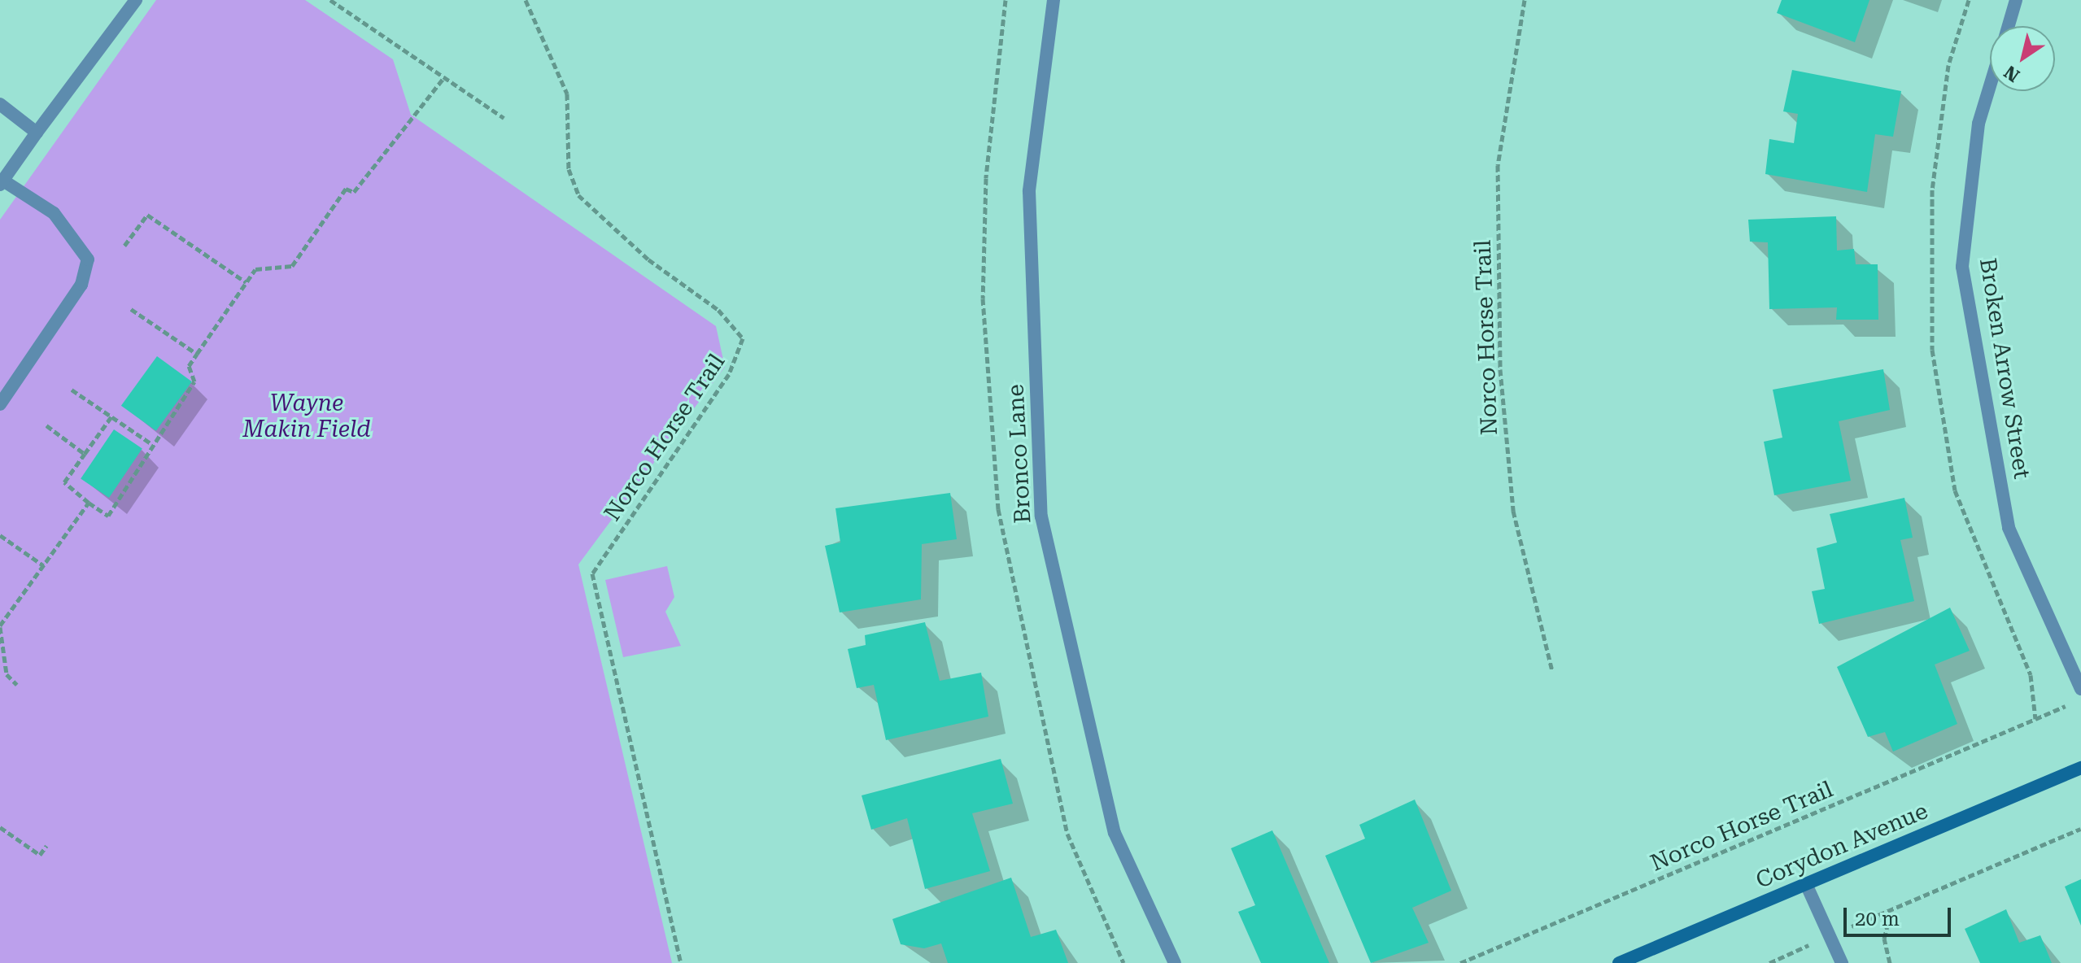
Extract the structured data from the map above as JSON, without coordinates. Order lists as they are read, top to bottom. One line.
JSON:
{"streets":{"main road":["Corydon Avenue"],"street":["Broken Arrow Street","Bronco Lane"],"path":["Norco Horse Trail"]},"parks":["Wayne Makin Field"],"scale_bar":"20 m","north":"bottom left"}
